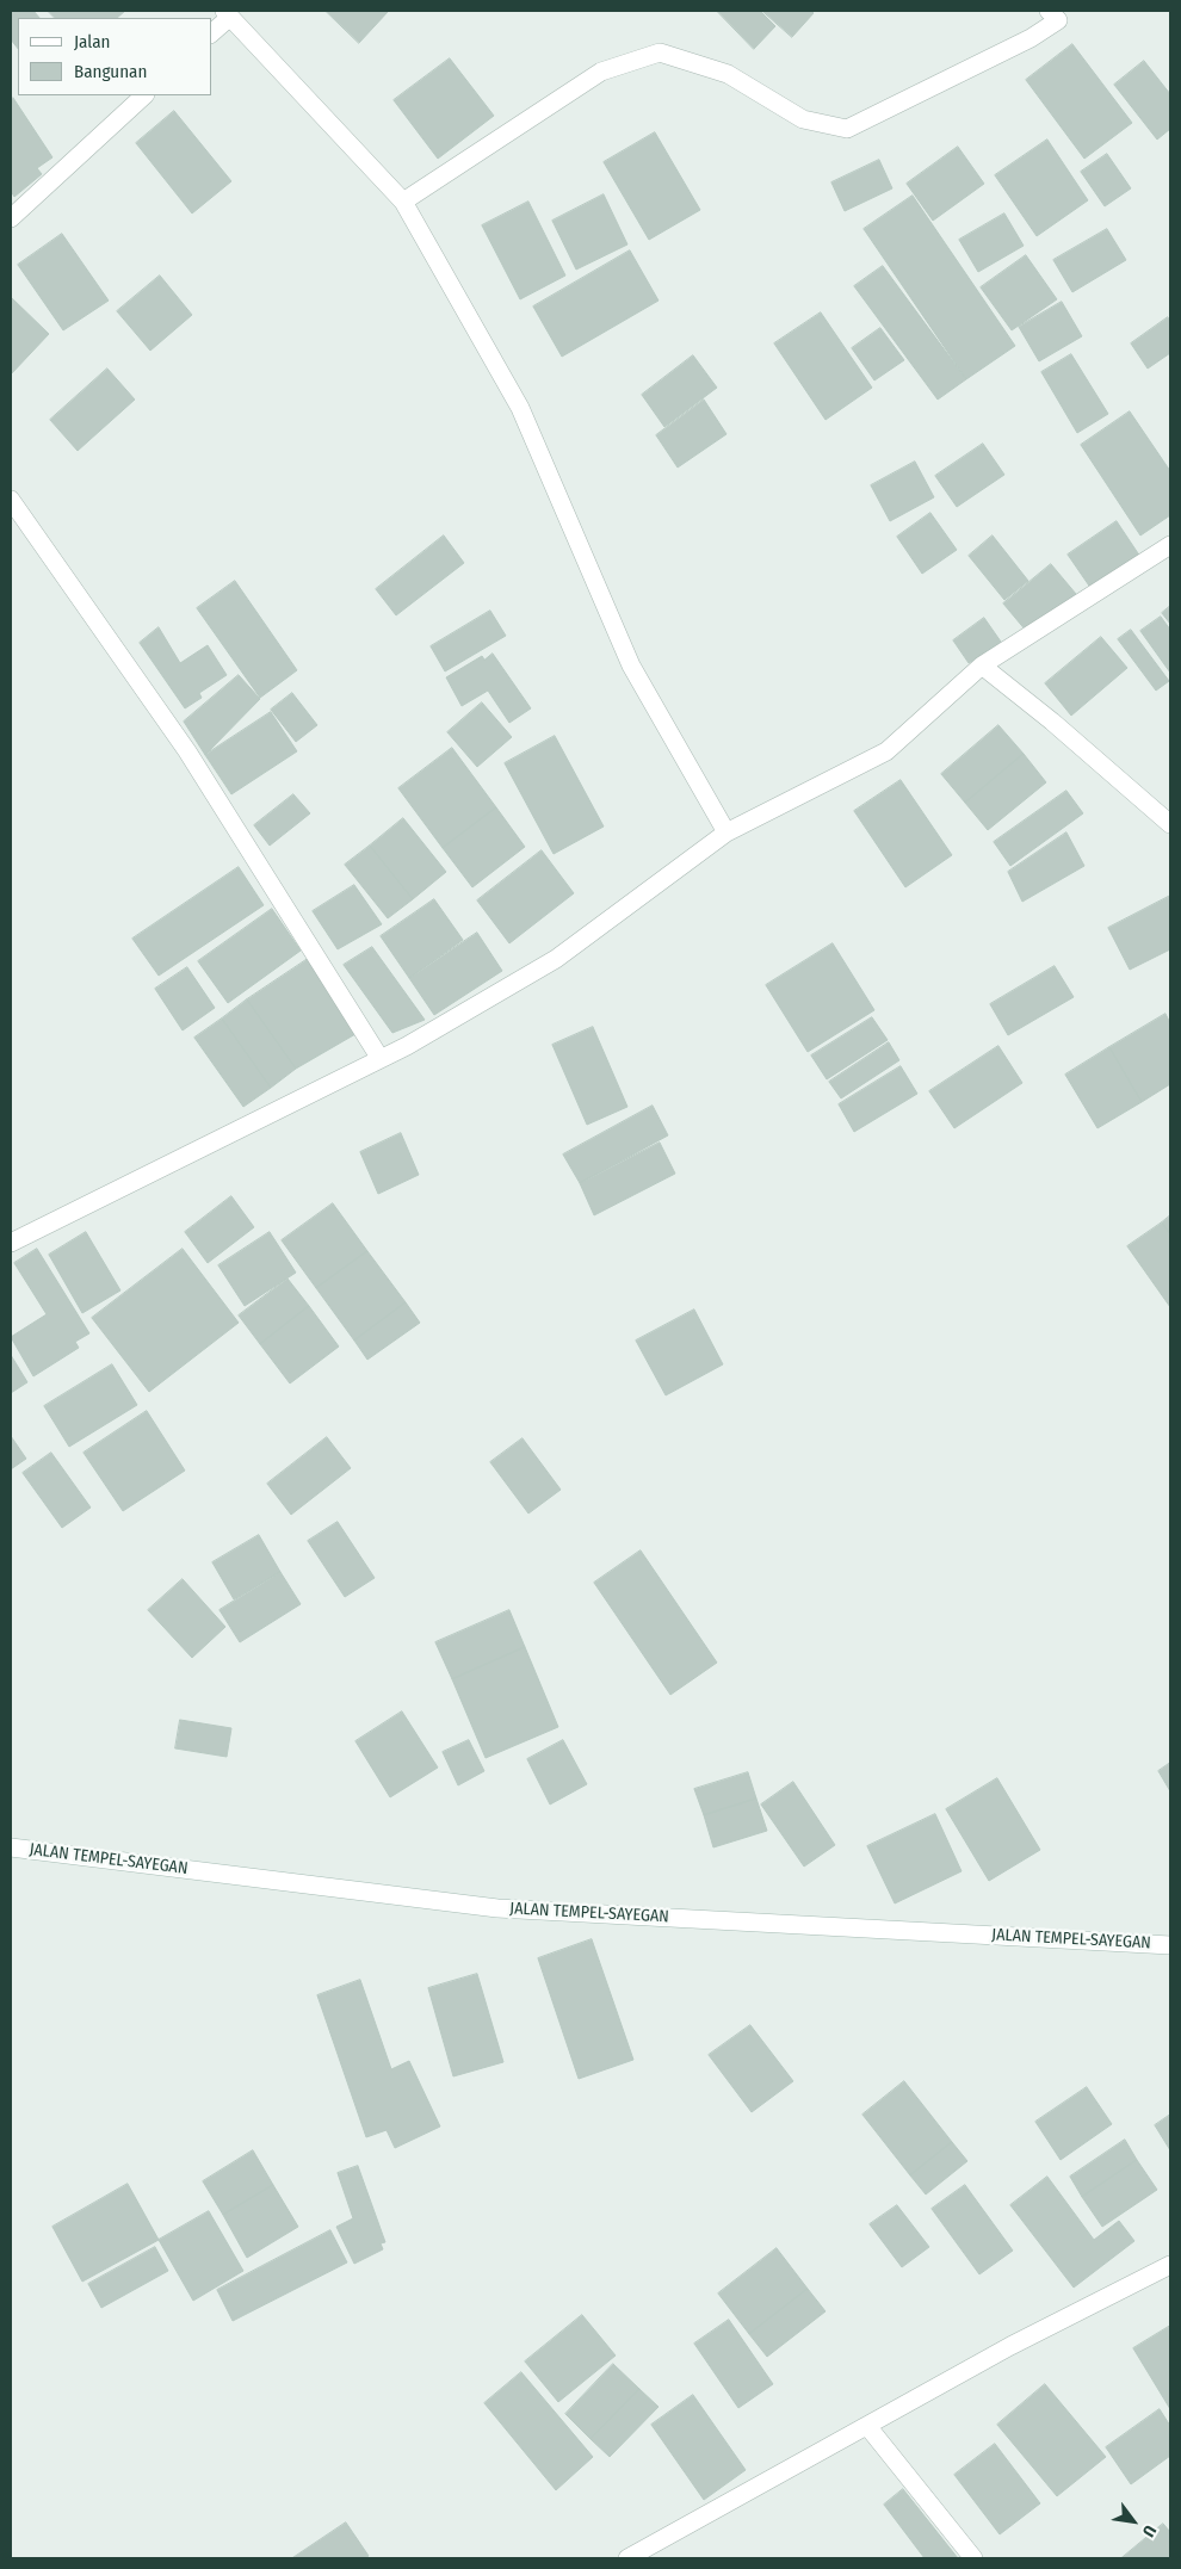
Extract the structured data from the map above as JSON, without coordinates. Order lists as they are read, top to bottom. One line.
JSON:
{"streets":{"street":["JALAN TEMPEL-SAYEGAN"]},"legend":["Jalan","Bangunan"],"north":"bottom right"}
